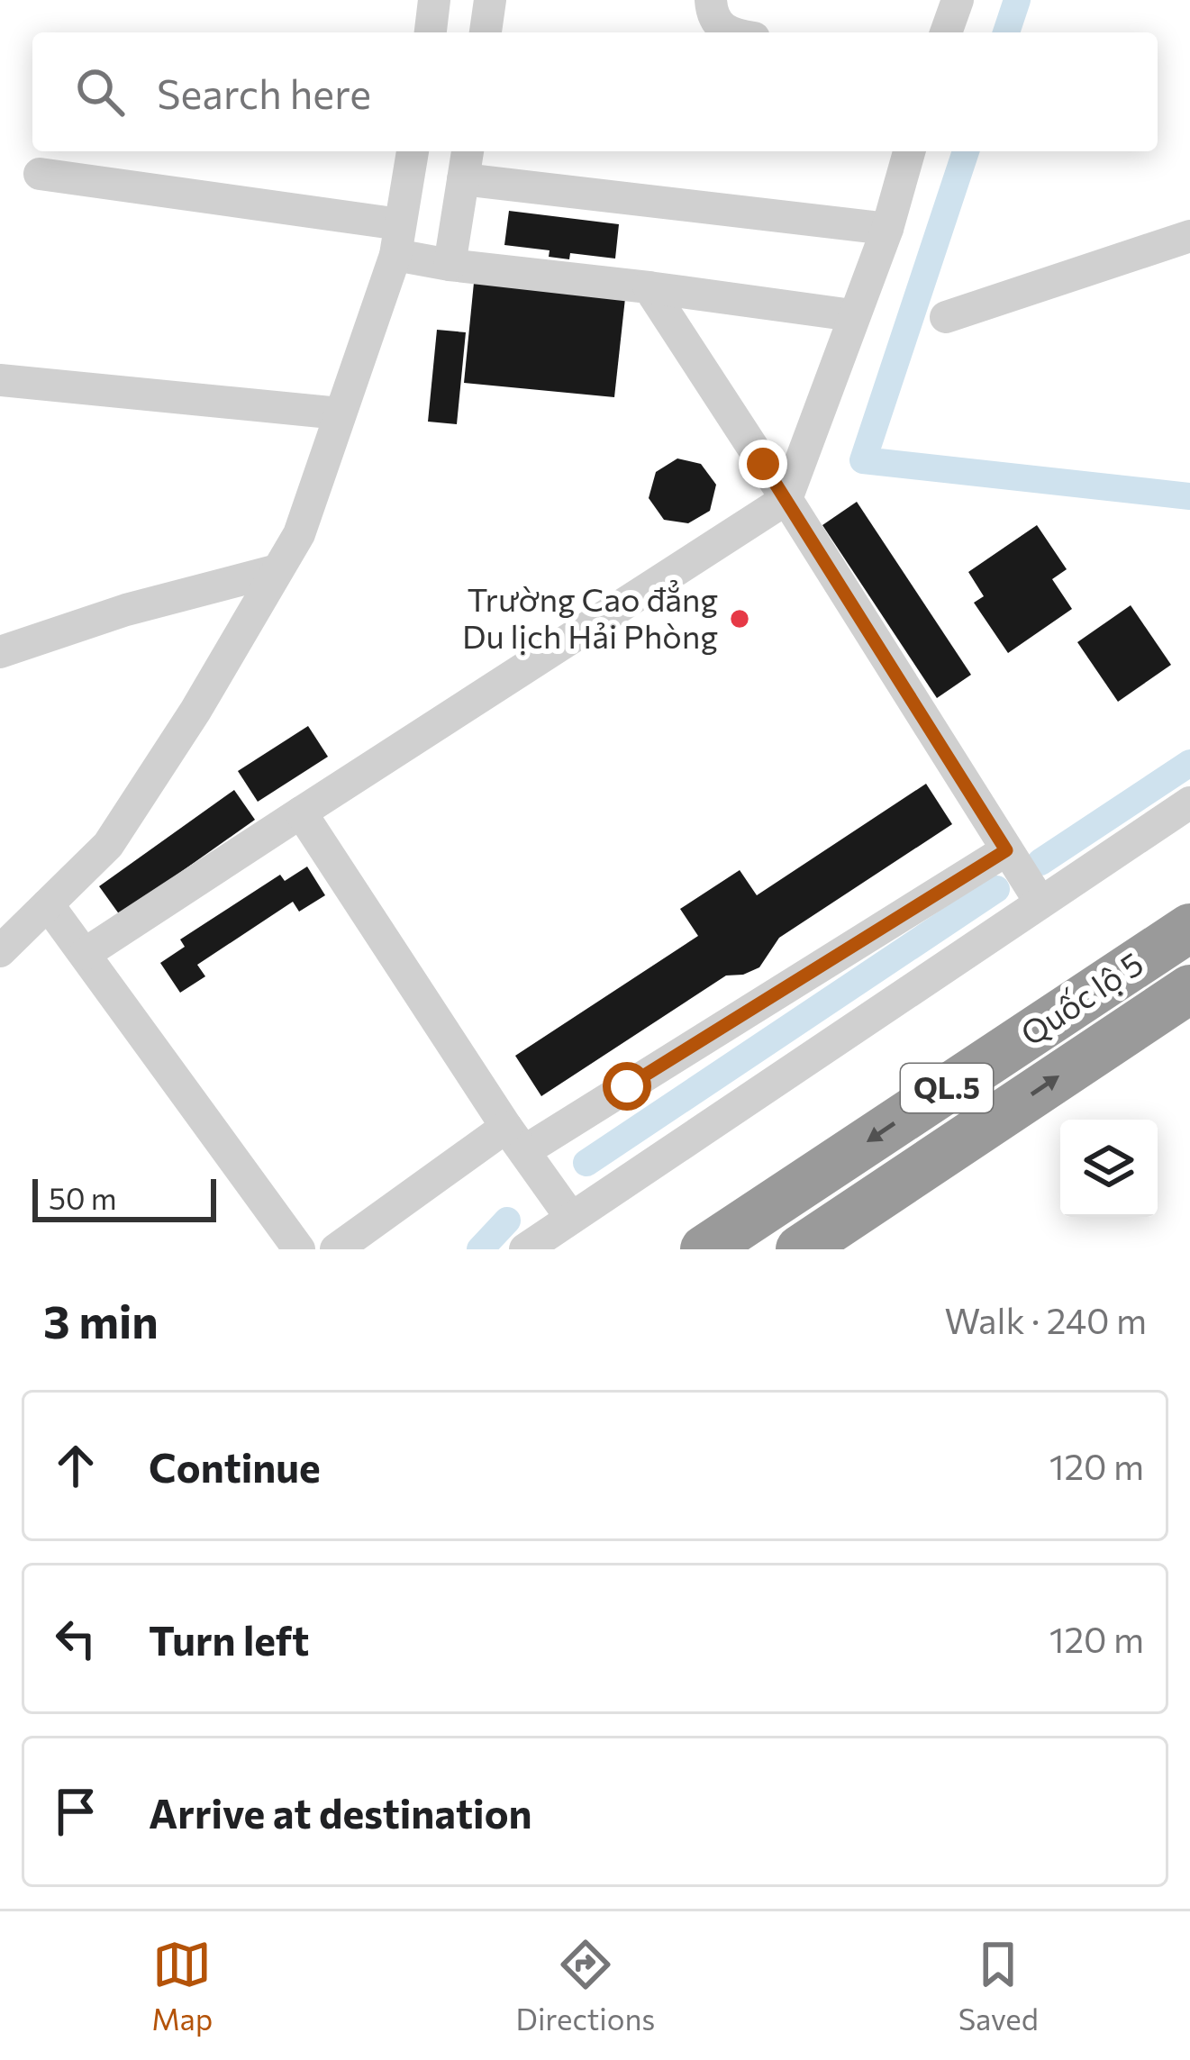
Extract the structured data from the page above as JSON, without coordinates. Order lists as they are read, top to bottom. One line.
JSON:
{"streets":{"highway":["Quốc lộ 5","QL.5"]},"places":["Trường Cao đẳng Du lịch Hải Phòng"],"scale_bar":"50 m","page":{"search":"Search here","scale":"50 m","heading":["3 min","Walk · 240 m"],"list":[["Continue","120 m"],["Turn left","120 m"],"Arrive at destination"],"nav":["Map","Directions","Saved"]}}
